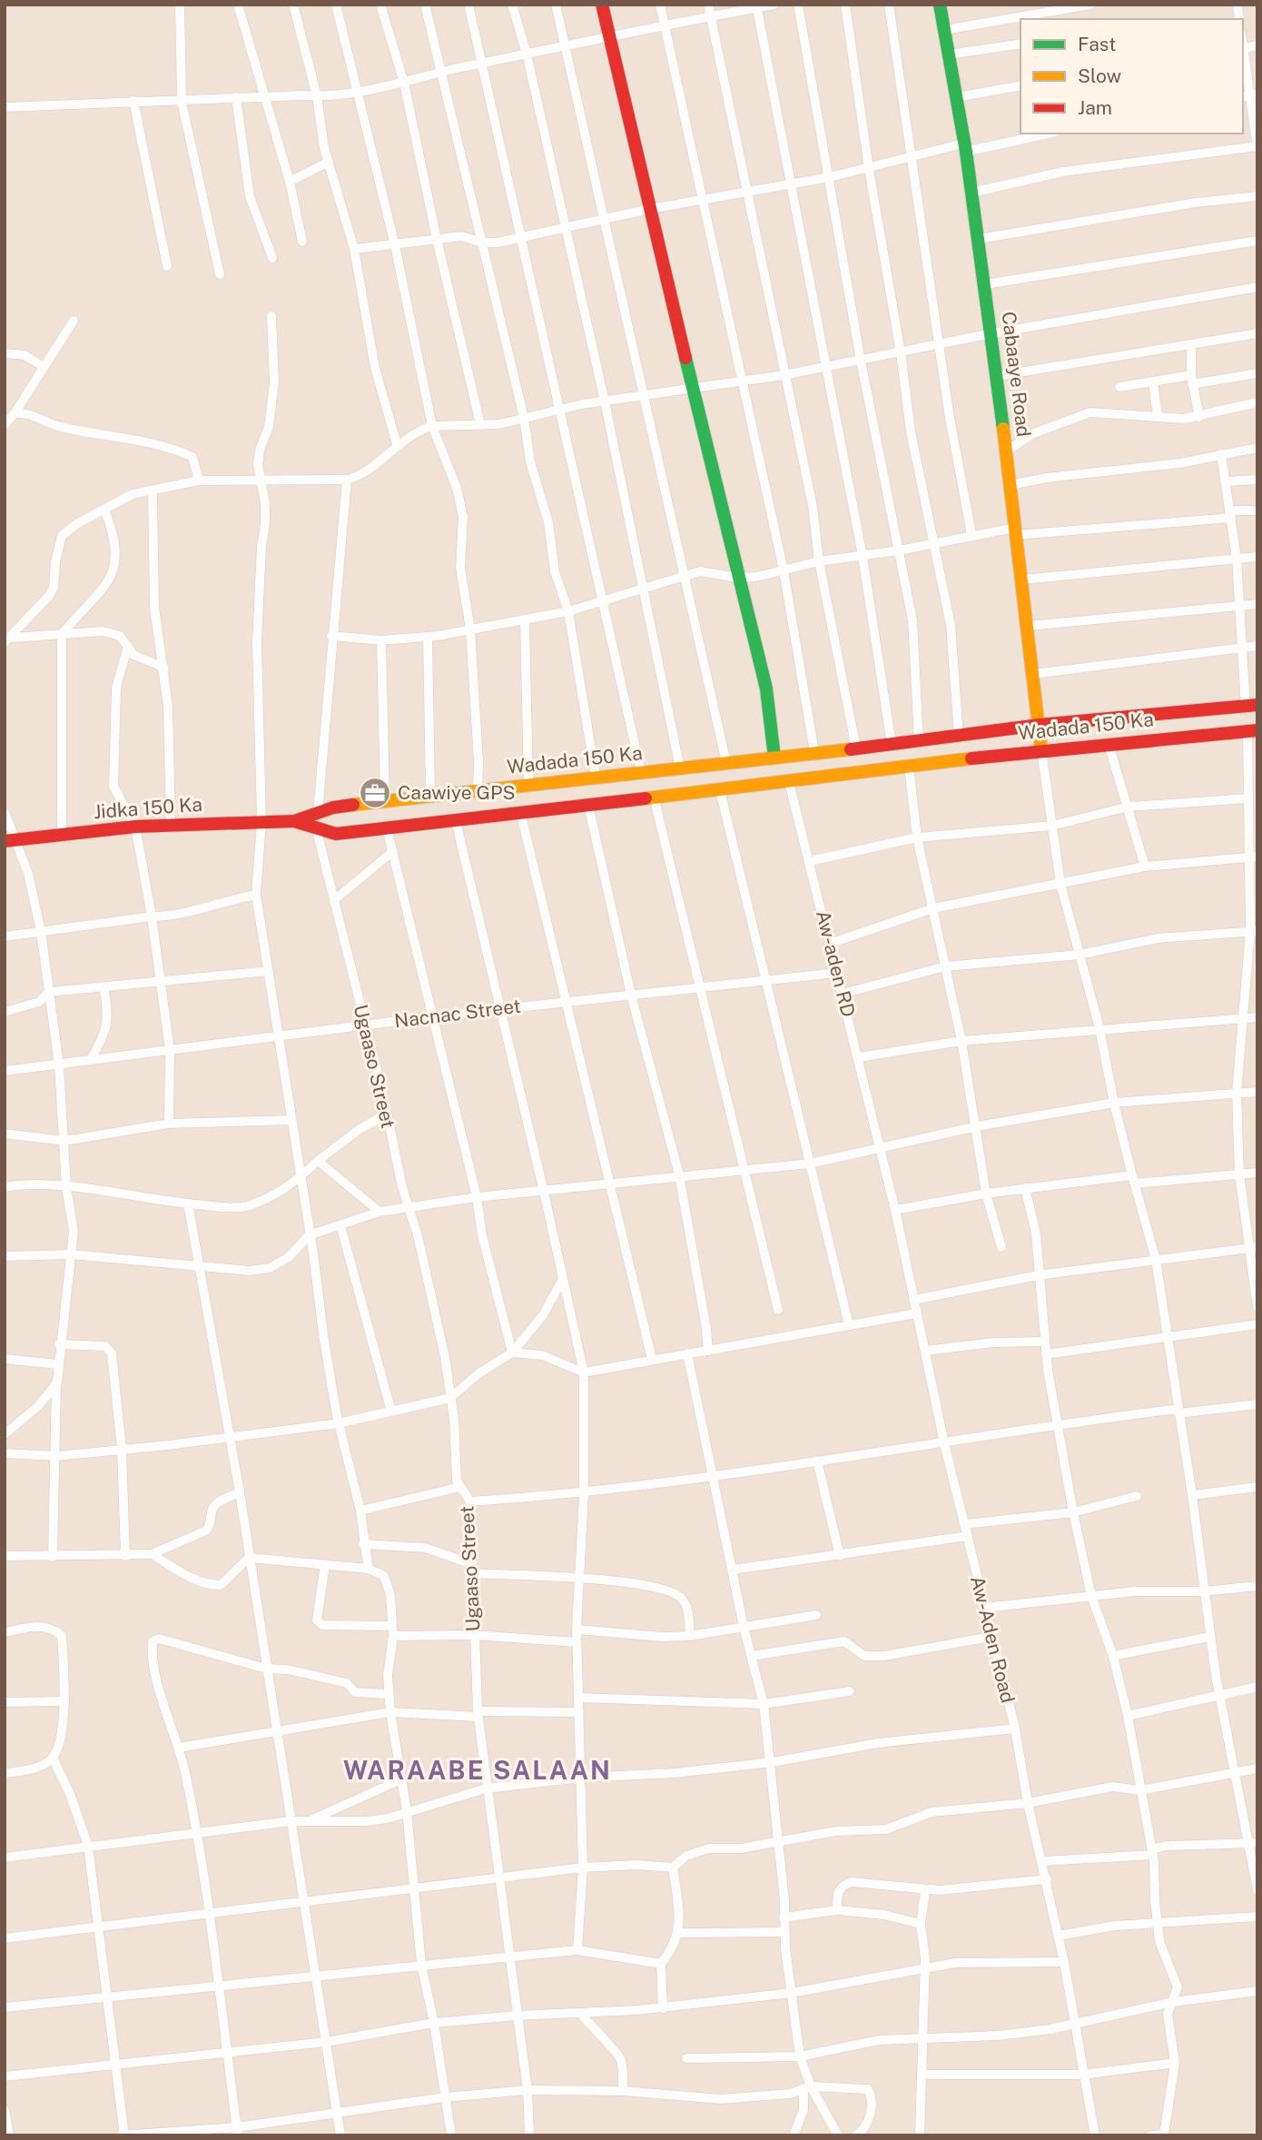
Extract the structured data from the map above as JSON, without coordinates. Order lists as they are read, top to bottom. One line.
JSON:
{"streets":{"street":["Cabaaye Road","Wadada 150 Ka","Jidka 150 Ka","Aw-aden RD","Nacnac Street","Ugaaso Street","Aw-Aden Road"]},"crossings":[["Cabaaye Road","Wadada 150 Ka"],["Wadada 150 Ka","Jidka 150 Ka"],["Wadada 150 Ka","Aw-aden RD"],["Wadada 150 Ka","Ugaaso Street"],["Aw-aden RD","Nacnac Street"],["Aw-aden RD","Aw-Aden Road"],["Nacnac Street","Ugaaso Street"]],"districts":["WARAABE SALAAN"],"places":{"office":["Caawiye GPS"]},"legend":["Fast","Slow","Jam"]}
